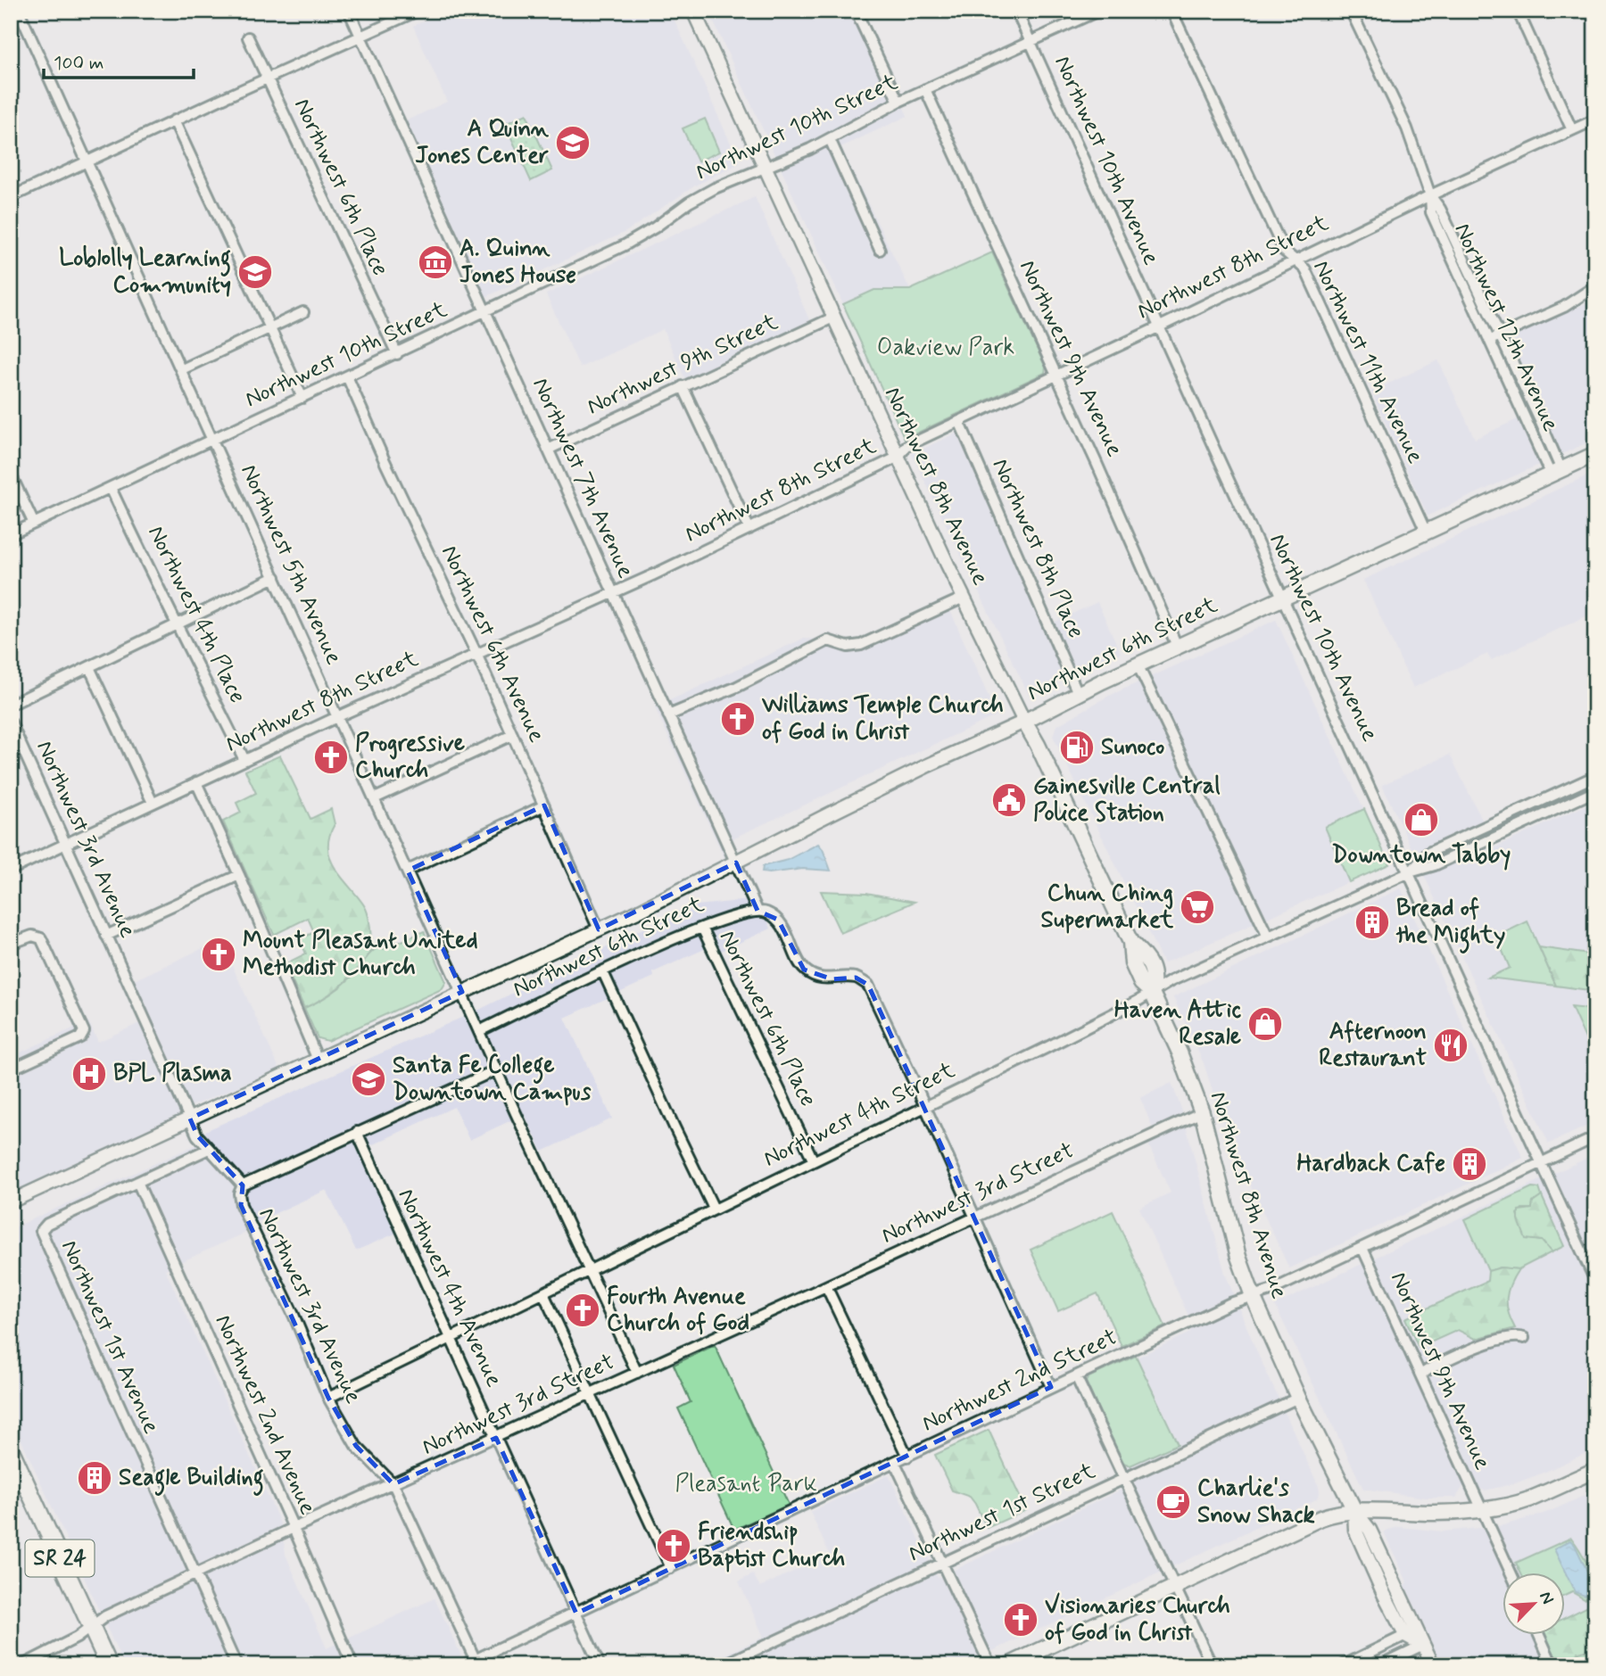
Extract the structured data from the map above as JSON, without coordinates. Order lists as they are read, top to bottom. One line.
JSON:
{"streets":{"main road":["Northwest 8th Avenue","Northwest 6th Street","SR 24"],"street":["Northwest 10th Street","Northwest 10th Avenue","Northwest 6th Place","Northwest 8th Street","Northwest 12th Avenue","Northwest 9th Avenue","Northwest 11th Avenue","Northwest 9th Street","Northwest 7th Avenue","Northwest 8th Place","Northwest 5th Avenue","Northwest 4th Place","Northwest 6th Avenue","Northwest 3rd Avenue","Northwest 4th Street","Northwest 3rd Street","Northwest 4th Avenue","Northwest 1st Avenue","Northwest 2nd Street","Northwest 2nd Avenue","Northwest 1st Street"]},"crossings":[["Northwest 10th Street","Northwest 10th Avenue"],["Northwest 10th Street","Northwest 6th Place"],["Northwest 10th Street","Northwest 9th Avenue"],["Northwest 10th Street","Northwest 7th Avenue"],["Northwest 10th Street","Northwest 8th Avenue"],["Northwest 10th Street","Northwest 5th Avenue"],["Northwest 10th Street","Northwest 4th Place"],["Northwest 10th Street","Northwest 6th Avenue"],["Northwest 10th Avenue","Northwest 8th Street"],["Northwest 10th Avenue","Northwest 6th Street"],["Northwest 10th Avenue","Northwest 4th Street"],["Northwest 10th Avenue","Northwest 2nd Street"],["Northwest 6th Place","Northwest 6th Street"],["Northwest 6th Place","Northwest 4th Street"],["Northwest 8th Street","Northwest 12th Avenue"],["Northwest 8th Street","Northwest 9th Avenue"],["Northwest 8th Street","Northwest 11th Avenue"],["Northwest 8th Street","Northwest 7th Avenue"],["Northwest 8th Street","Northwest 8th Avenue"],["Northwest 8th Street","Northwest 8th Place"],["Northwest 8th Street","Northwest 5th Avenue"],["Northwest 8th Street","Northwest 4th Place"],["Northwest 8th Street","Northwest 6th Avenue"],["Northwest 8th Street","Northwest 3rd Avenue"],["Northwest 12th Avenue","Northwest 6th Street"],["Northwest 9th Avenue","Northwest 6th Street"],["Northwest 9th Avenue","Northwest 2nd Street"],["Northwest 11th Avenue","Northwest 6th Street"],["Northwest 9th Street","Northwest 7th Avenue"],["Northwest 9th Street","Northwest 8th Avenue"],["Northwest 7th Avenue","Northwest 6th Street"],["Northwest 8th Avenue","Northwest 6th Street"],["Northwest 8th Avenue","Northwest 4th Street"],["Northwest 8th Avenue","Northwest 3rd Street"],["Northwest 8th Avenue","Northwest 2nd Street"],["Northwest 8th Avenue","Northwest 1st Street"],["Northwest 8th Place","Northwest 6th Street"],["Northwest 5th Avenue","Northwest 6th Street"],["Northwest 5th Avenue","Northwest 4th Street"],["Northwest 5th Avenue","Northwest 3rd Street"],["Northwest 6th Avenue","Northwest 6th Street"],["Northwest 6th Street","Northwest 3rd Avenue"],["Northwest 3rd Avenue","Northwest 4th Street"],["Northwest 3rd Avenue","Northwest 3rd Street"],["Northwest 3rd Avenue","Northwest 2nd Street"],["Northwest 4th Street","Northwest 4th Avenue"],["Northwest 3rd Street","Northwest 4th Avenue"],["Northwest 3rd Street","Northwest 1st Avenue"],["Northwest 3rd Street","Northwest 2nd Avenue"],["Northwest 3rd Street","SR 24"],["Northwest 4th Avenue","Northwest 2nd Street"],["Northwest 1st Avenue","Northwest 2nd Avenue"]],"parks":["Oakview Park","Pleasant Park"],"places":{"school or university":["A Quinn Jones Center","Loblolly Learning Community","Santa Fe College Downtown Campus"],"museum":["A. Quinn Jones House"],"church":["Williams Temple Church of God in Christ","Progressive Church","Mount Pleasant United Methodist Church","Fourth Avenue Church of God","Friendship Baptist Church","Visionaries Church of God in Christ"],"fuel station":["Sunoco"],"public building":["Gainesville Central Police Station"],"shop":["Downtown Tabby","Haven Attic Resale"],"supermarket":["Chun Ching Supermarket"],"building":["Bread of the Mighty","Hardback Cafe","Seagle Building"],"restaurant":["Afternoon Restaurant"],"hospital":["BPL Plasma"],"cafe":["Charlie's Snow Shack"]},"scale_bar":"100 m","north":"top right"}
